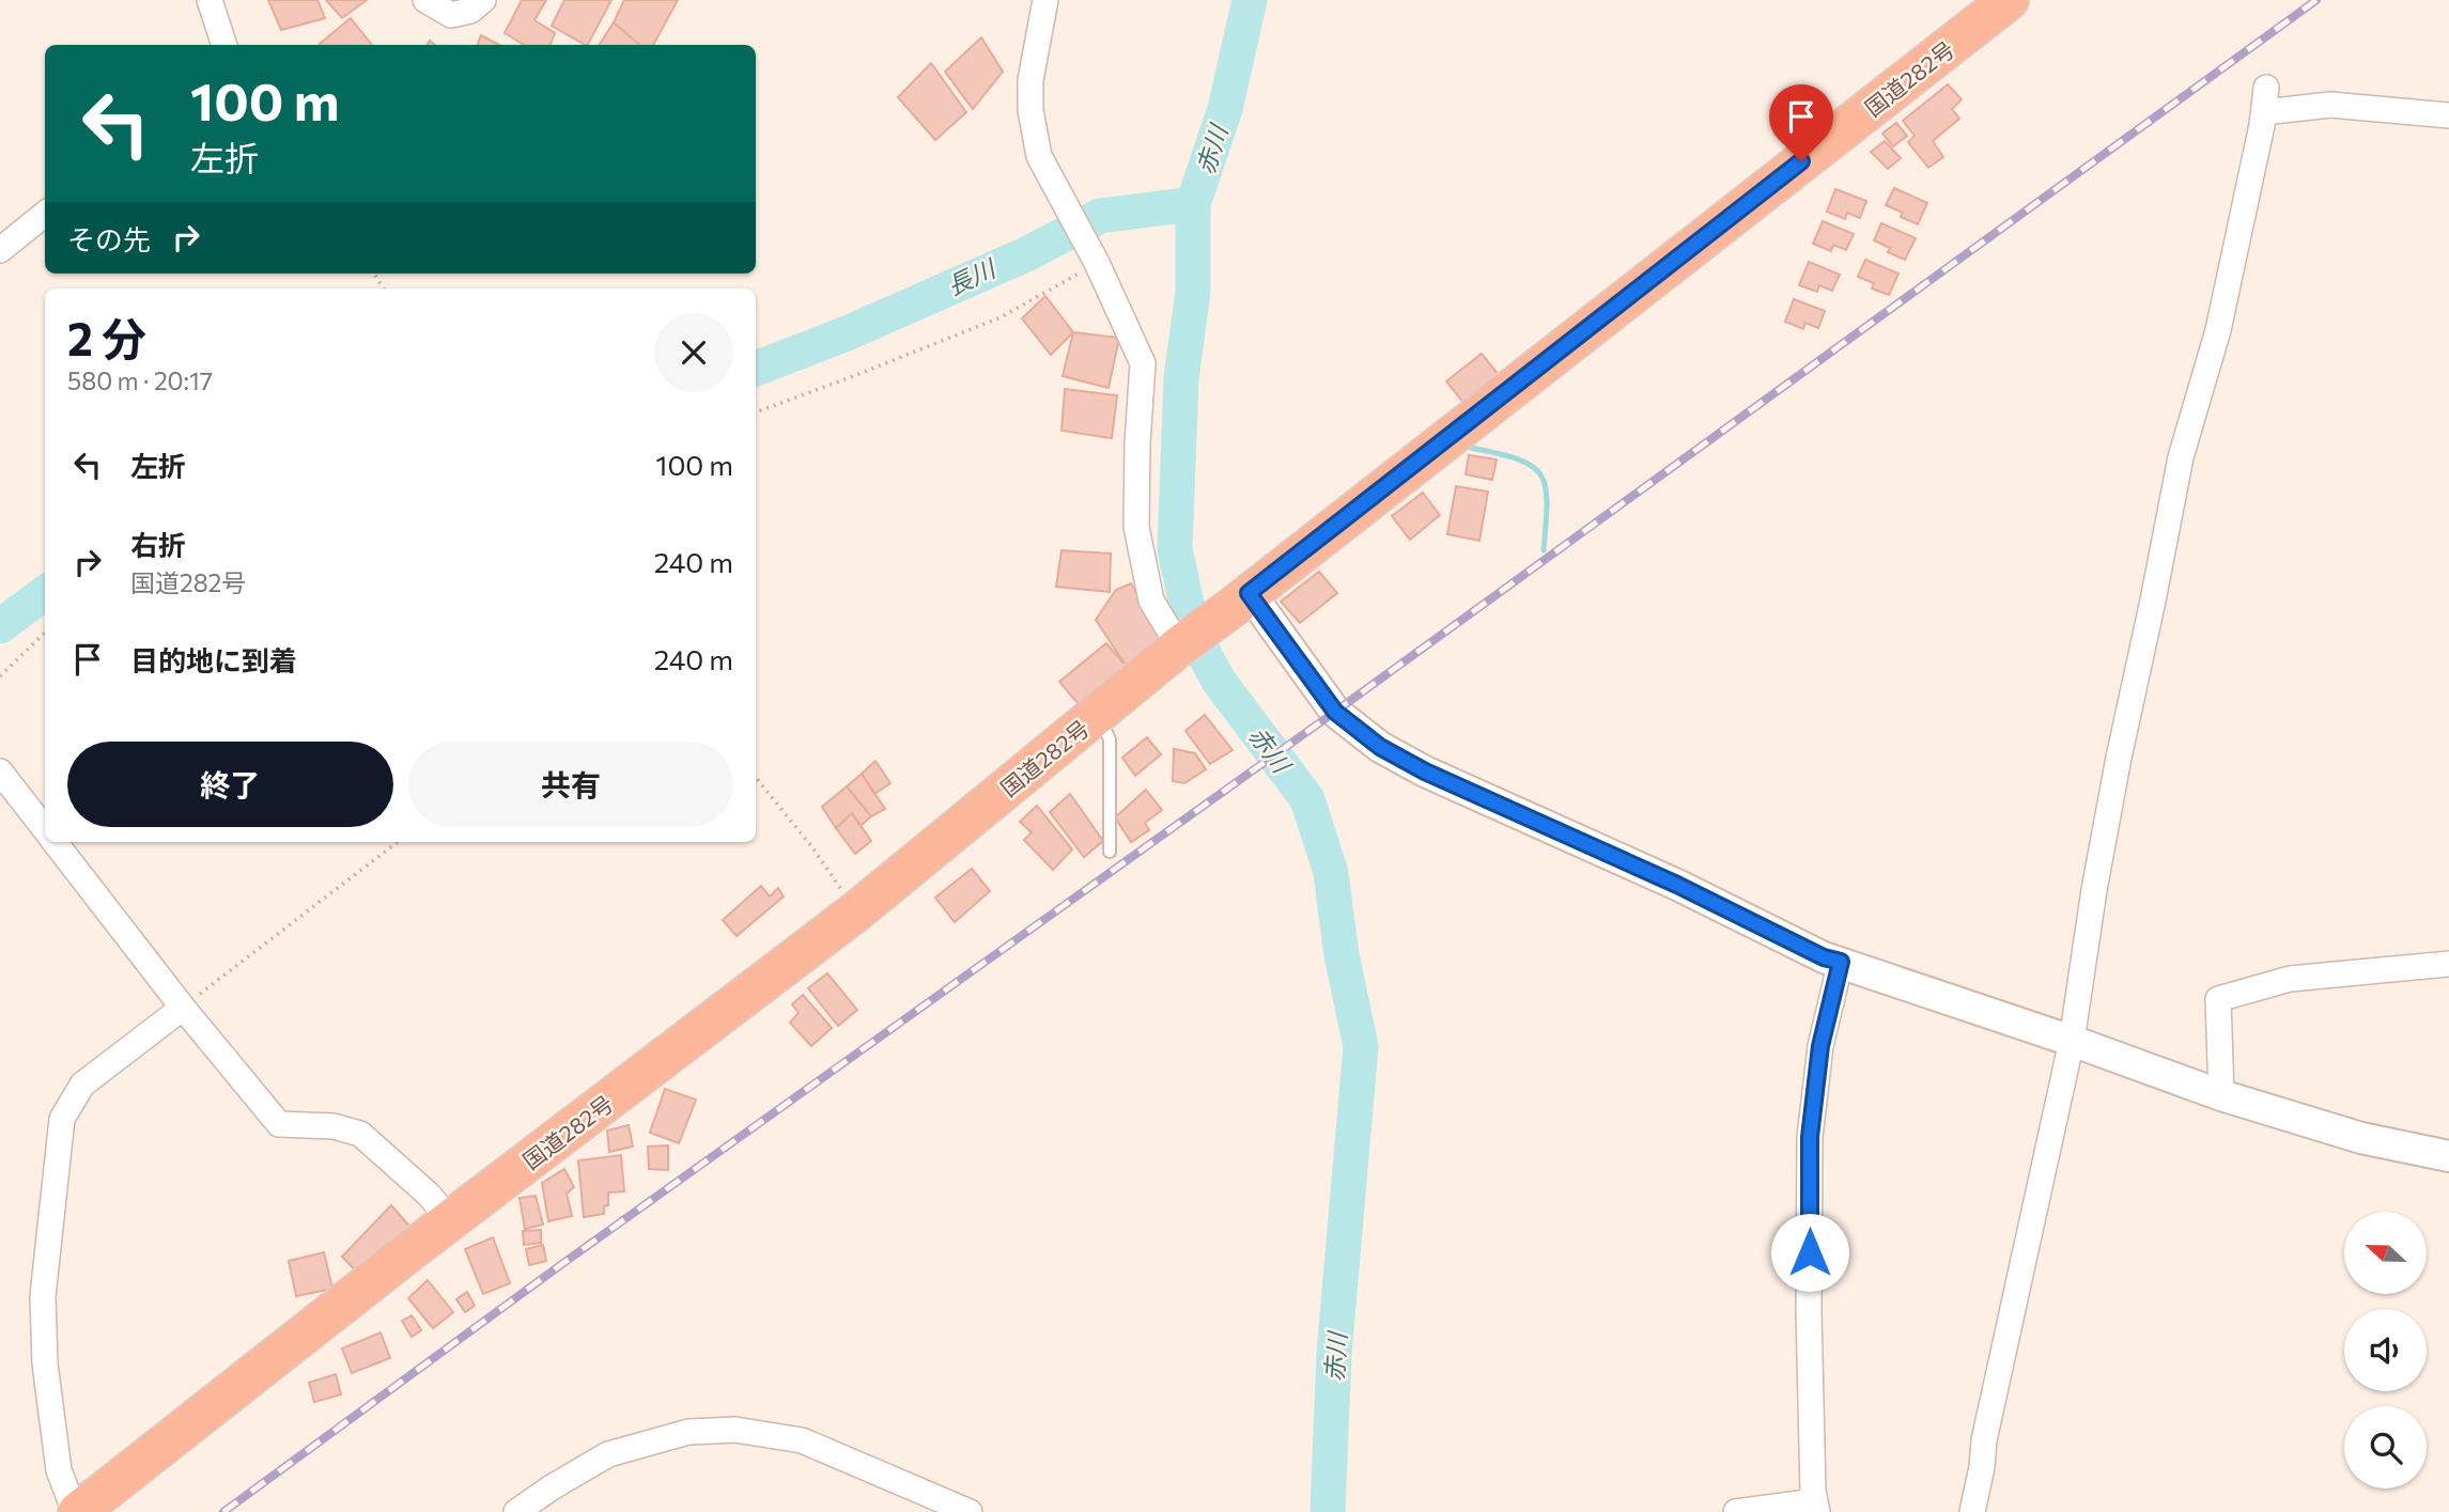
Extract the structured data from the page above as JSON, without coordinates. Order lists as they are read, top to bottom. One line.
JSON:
{"streets":{"highway":["国道282号"]},"water":["赤川","長川"],"north":"left","page":{"turn":["100 m","左折"],"then":"その先","heading":["2 分","580 m · 20:17"],"list":[{"name":"左折","value":"100 m"},{"name":"右折","note":"国道282号","value":"240 m"},{"name":"目的地に到着","value":"240 m"}],"buttons":["終了","共有"]}}
